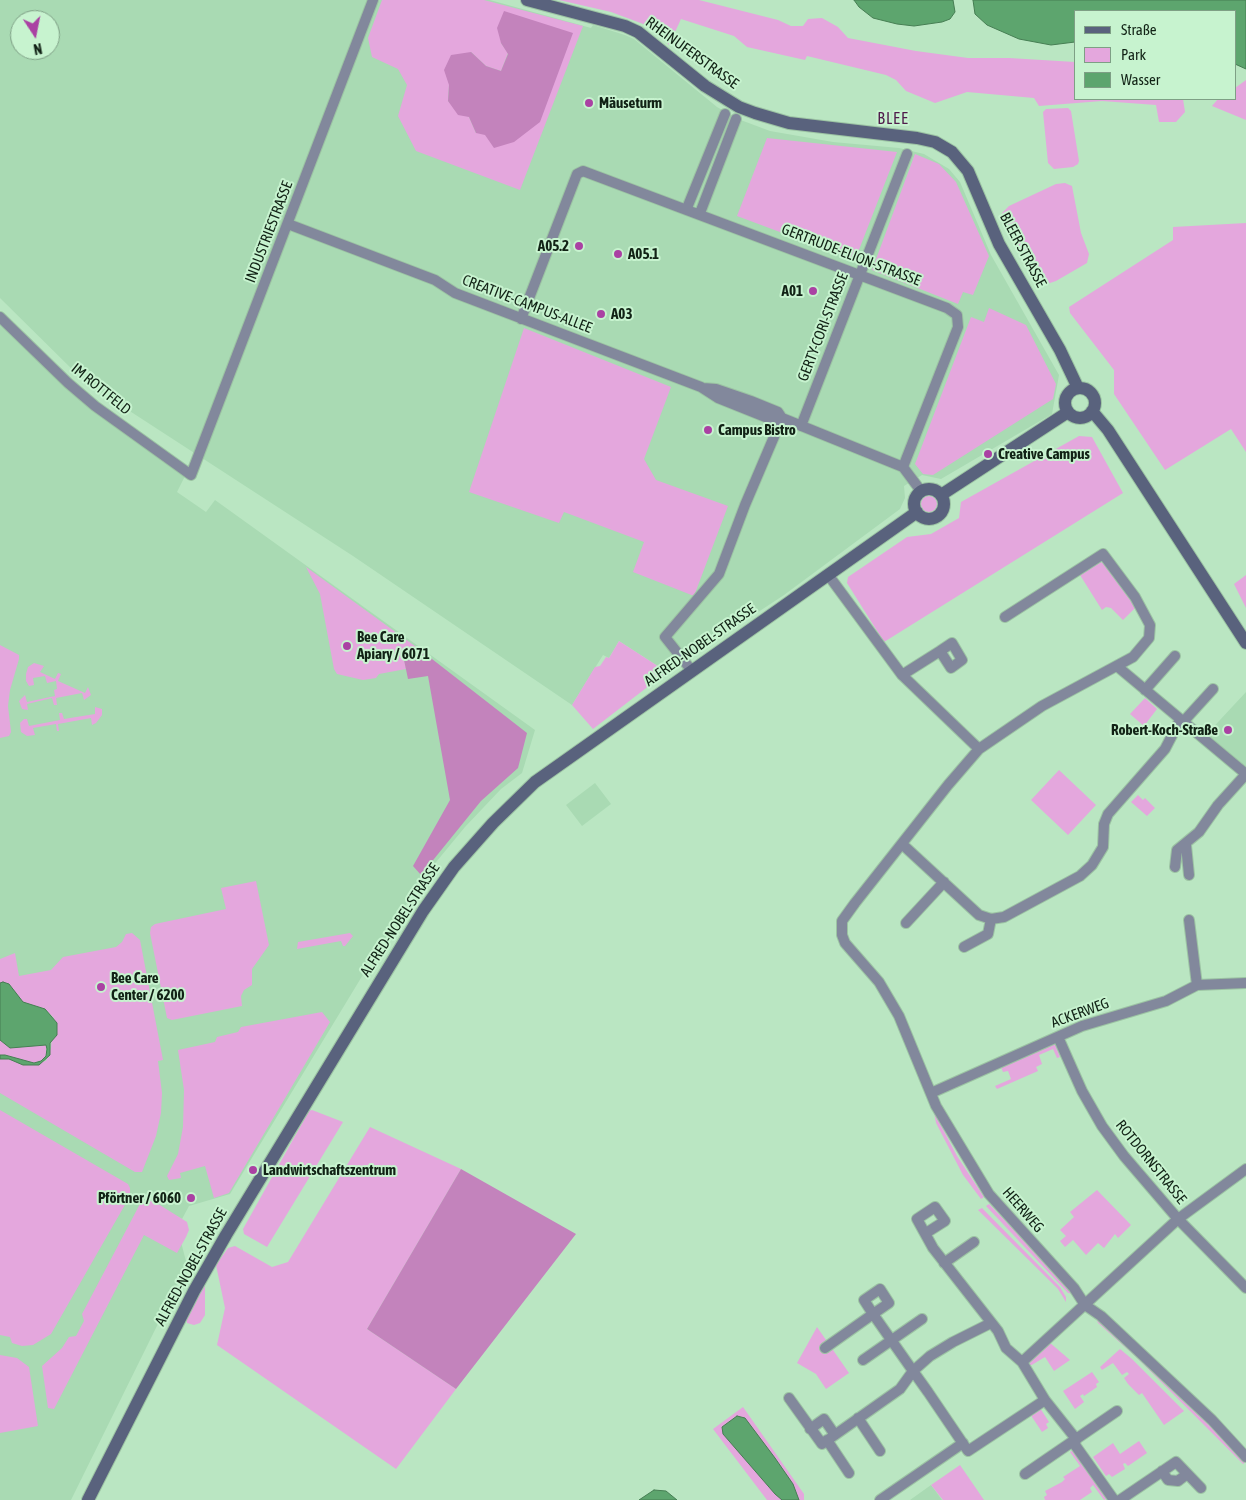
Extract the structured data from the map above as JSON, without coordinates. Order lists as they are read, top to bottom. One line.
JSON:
{"streets":{"street":["RHEINUFERSTRASSE","INDUSTRIESTRASSE","BLEER STRASSE","GERTRUDE-ELION-STRASSE","CREATIVE-CAMPUS-ALLEE","GERTY-CORI-STRASSE","IM ROTTFELD","ALFRED-NOBEL-STRASSE","ACKERWEG","ROTDORNSTRASSE","HEERWEG"]},"crossings":[["RHEINUFERSTRASSE","BLEER STRASSE"],["INDUSTRIESTRASSE","CREATIVE-CAMPUS-ALLEE"],["INDUSTRIESTRASSE","IM ROTTFELD"],["GERTRUDE-ELION-STRASSE","CREATIVE-CAMPUS-ALLEE"],["GERTRUDE-ELION-STRASSE","GERTY-CORI-STRASSE"],["CREATIVE-CAMPUS-ALLEE","GERTY-CORI-STRASSE"],["ACKERWEG","ROTDORNSTRASSE"],["ACKERWEG","HEERWEG"]],"districts":["BLEE"],"places":["Mäuseturm","A05.2","A05.1","A01","A03","Campus Bistro","Creative Campus","Bee Care Apiary / 6071","Robert-Koch-Straße","Bee Care Center / 6200","Landwirtschaftszentrum","Pförtner / 6060"],"legend":["Straße","Park","Wasser"],"north":"bottom"}
